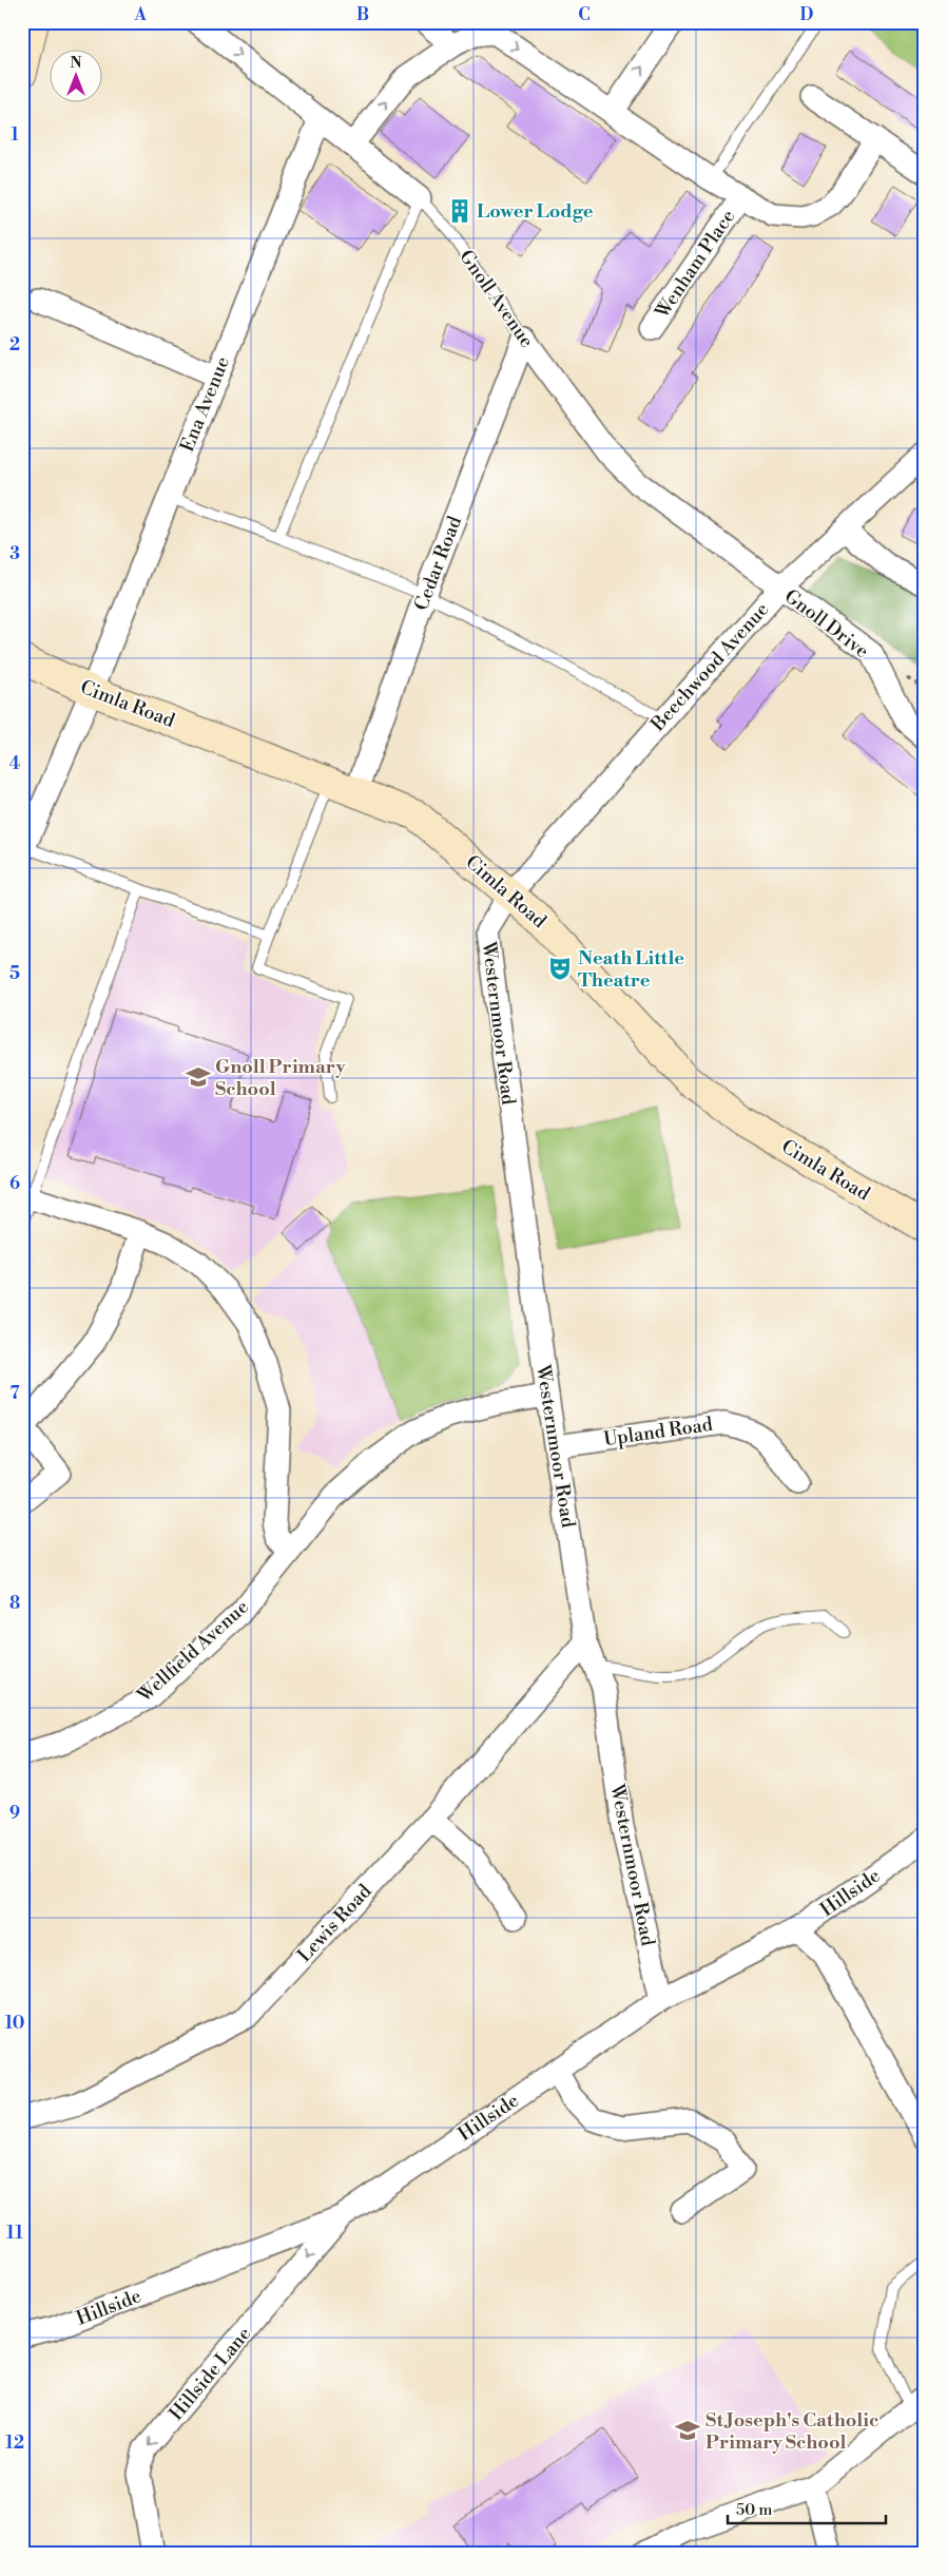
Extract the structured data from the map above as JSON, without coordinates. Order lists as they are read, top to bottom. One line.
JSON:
{"streets":{"main road":["Cimla Road"],"street":["Wenham Place","Gnoll Avenue","Ena Avenue","Cedar Road","Gnoll Drive","Beechwood Avenue","Westernmoor Road","Upland Road","Wellfield Avenue","Hillside","Lewis Road","Hillside Lane"]},"crossings":[["Gnoll Avenue","Ena Avenue"],["Gnoll Avenue","Cedar Road"],["Gnoll Avenue","Gnoll Drive"],["Gnoll Avenue","Beechwood Avenue"],["Ena Avenue","Cimla Road"],["Cedar Road","Cimla Road"],["Gnoll Drive","Beechwood Avenue"],["Beechwood Avenue","Cimla Road"],["Beechwood Avenue","Westernmoor Road"],["Cimla Road","Westernmoor Road"],["Westernmoor Road","Upland Road"],["Westernmoor Road","Wellfield Avenue"],["Westernmoor Road","Hillside"],["Westernmoor Road","Lewis Road"],["Hillside","Hillside Lane"]],"one_way":["Hillside Lane"],"places":{"building":["Lower Lodge"],"theatre":["Neath Little Theatre"],"school or university":["Gnoll Primary School","St Joseph's Catholic Primary School"]},"scale_bar":"50 m","north":"top","grid":{"columns":["A","B","C","D"],"rows":["1","2","3","4","5","6","7","8","9","10","11","12"]}}
